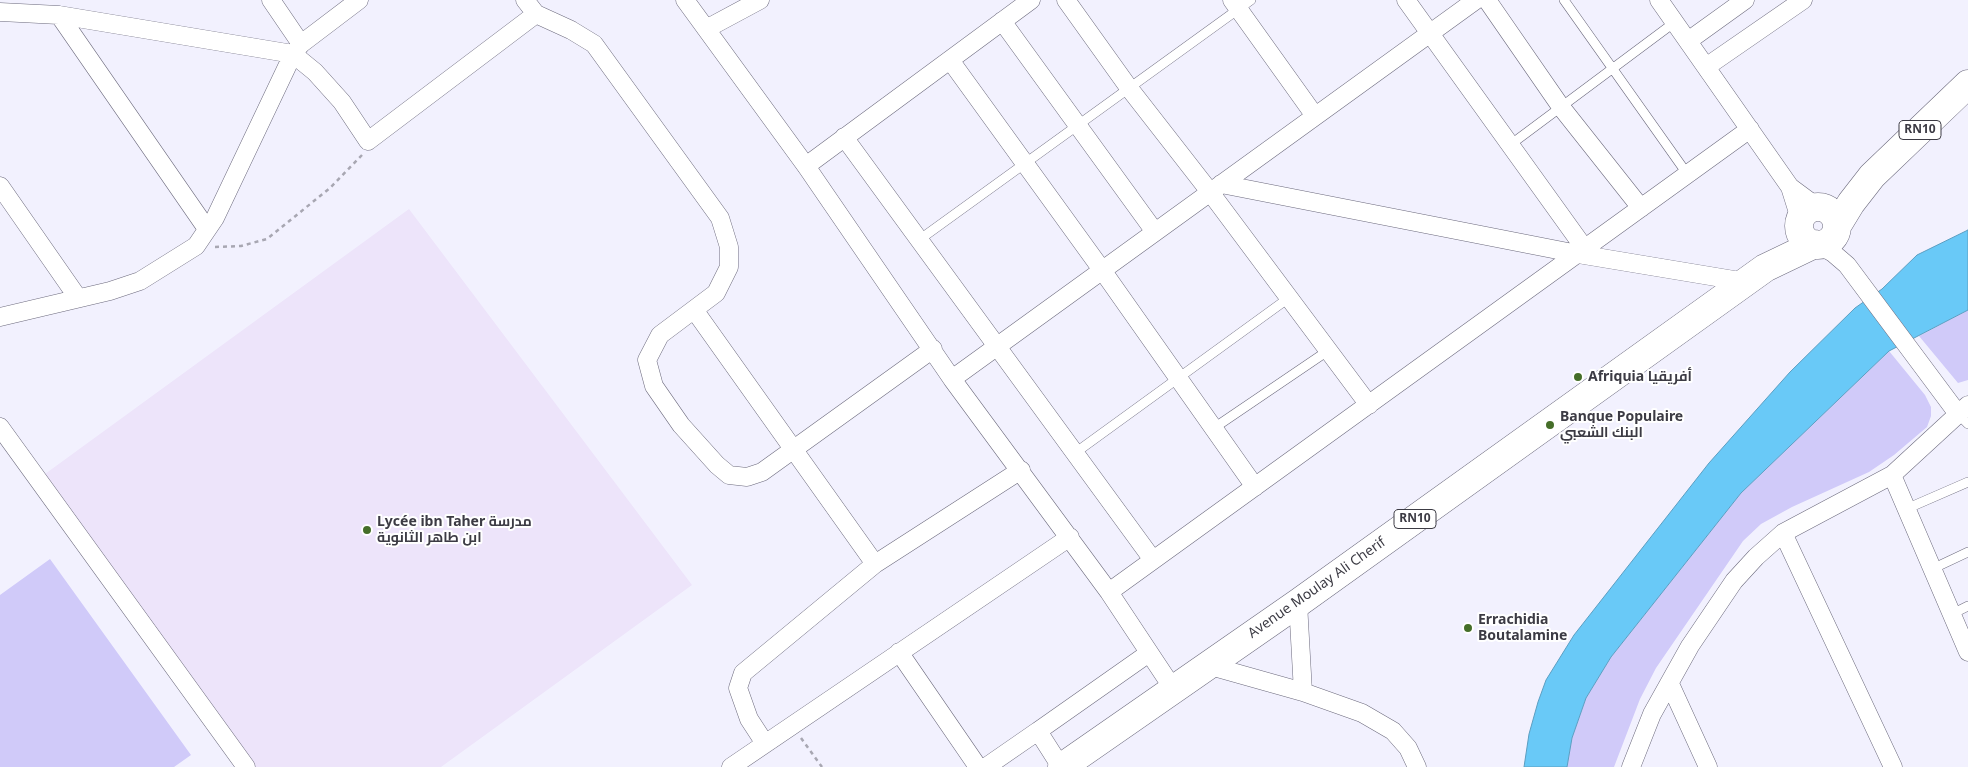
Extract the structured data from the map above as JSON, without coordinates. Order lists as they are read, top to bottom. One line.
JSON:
{"streets":{"main road":["RN10","Avenue Moulay Ali Cherif"]},"crossings":[["RN10","Avenue Moulay Ali Cherif"]],"places":["Afriquia أفريقيا","Banque Populaire البنك الشعبي","Lycée ibn Taher مدرسة ابن طاهر الثانوية","Errachidia Boutalamine"]}
